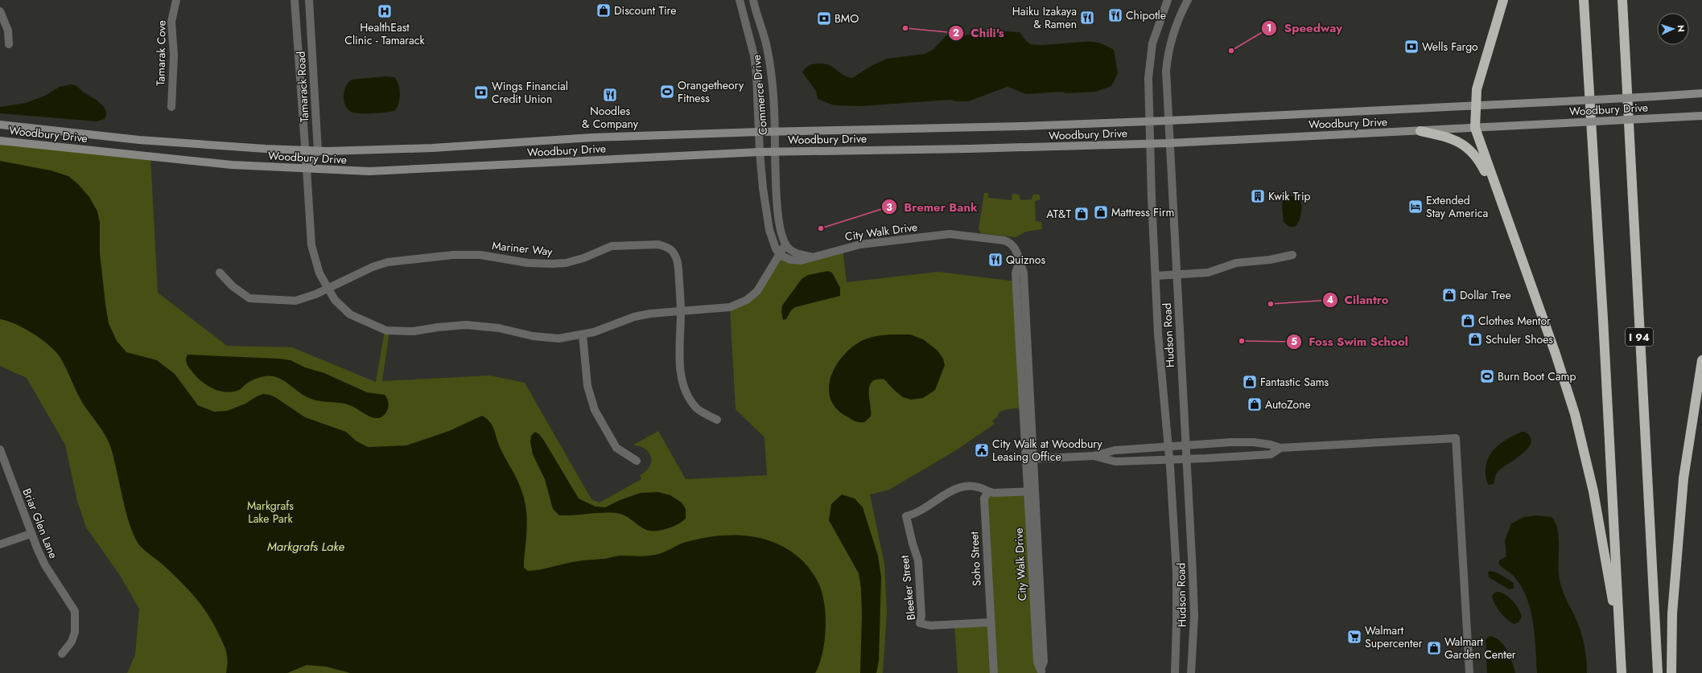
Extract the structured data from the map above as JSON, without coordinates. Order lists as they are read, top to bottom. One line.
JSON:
{"streets":{"highway":["I 94"],"main road":["Woodbury Drive"],"street":["Tamarak Cove","Tamarack Road","Commerce Drive","City Walk Drive","Mariner Way","Hudson Road","Briar Glen Lane","Soho Street","Bleeker Street"]},"crossings":[["Tamarack Road","Commerce Drive"],["Tamarack Road","Woodbury Drive"],["Tamarack Road","City Walk Drive"],["Tamarack Road","Mariner Way"],["Commerce Drive","Woodbury Drive"],["Commerce Drive","City Walk Drive"],["Woodbury Drive","Hudson Road"],["Soho Street","Bleeker Street"]],"water":["Markgrafs Lake"],"parks":["Markgrafs Lake Park"],"places":{"shop":["Discount Tire","Mattress Firm","AT&T","Dollar Tree","Clothes Mentor","Schuler Shoes","Fantastic Sams","AutoZone","Walmart Garden Center"],"hospital":["HealthEast Clinic - Tamarack"],"restaurant":["Chipotle","Haiku Izakaya & Ramen","Noodles & Company","Quiznos"],"bank":["BMO","Wells Fargo","Wings Financial Credit Union"],"other":["Chili's","Speedway","Bremer Bank","Cilantro","Foss Swim School"],"sports":["Orangetheory Fitness","Burn Boot Camp"],"building":["Kwik Trip"],"hotel":["Extended Stay America"],"public building":["City Walk at Woodbury Leasing Office"],"supermarket":["Walmart Supercenter"]},"north":"right"}
